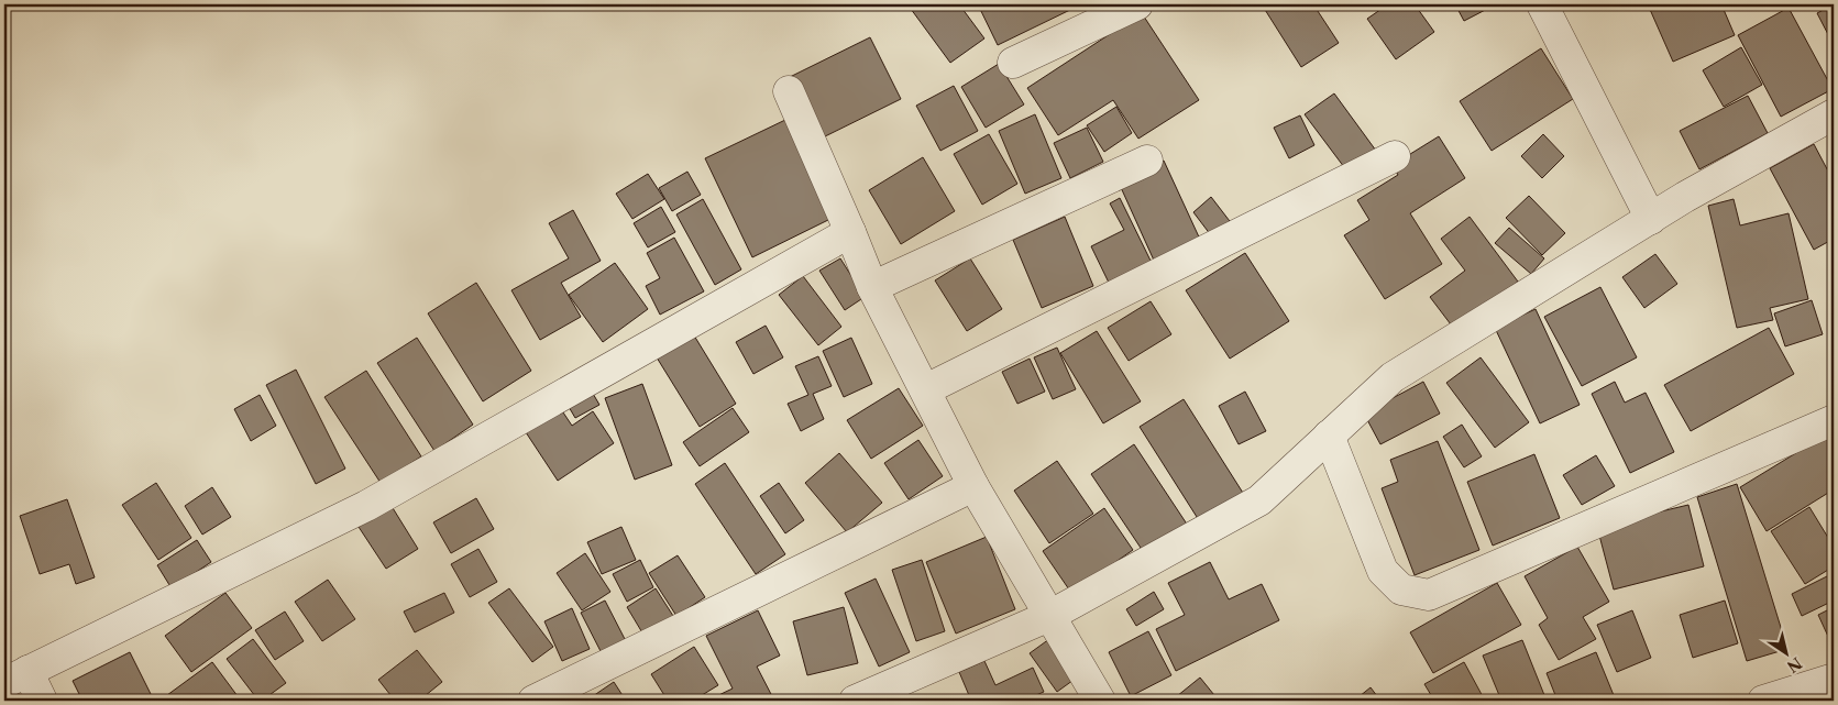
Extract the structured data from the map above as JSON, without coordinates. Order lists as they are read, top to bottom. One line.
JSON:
{"north":"bottom right"}
